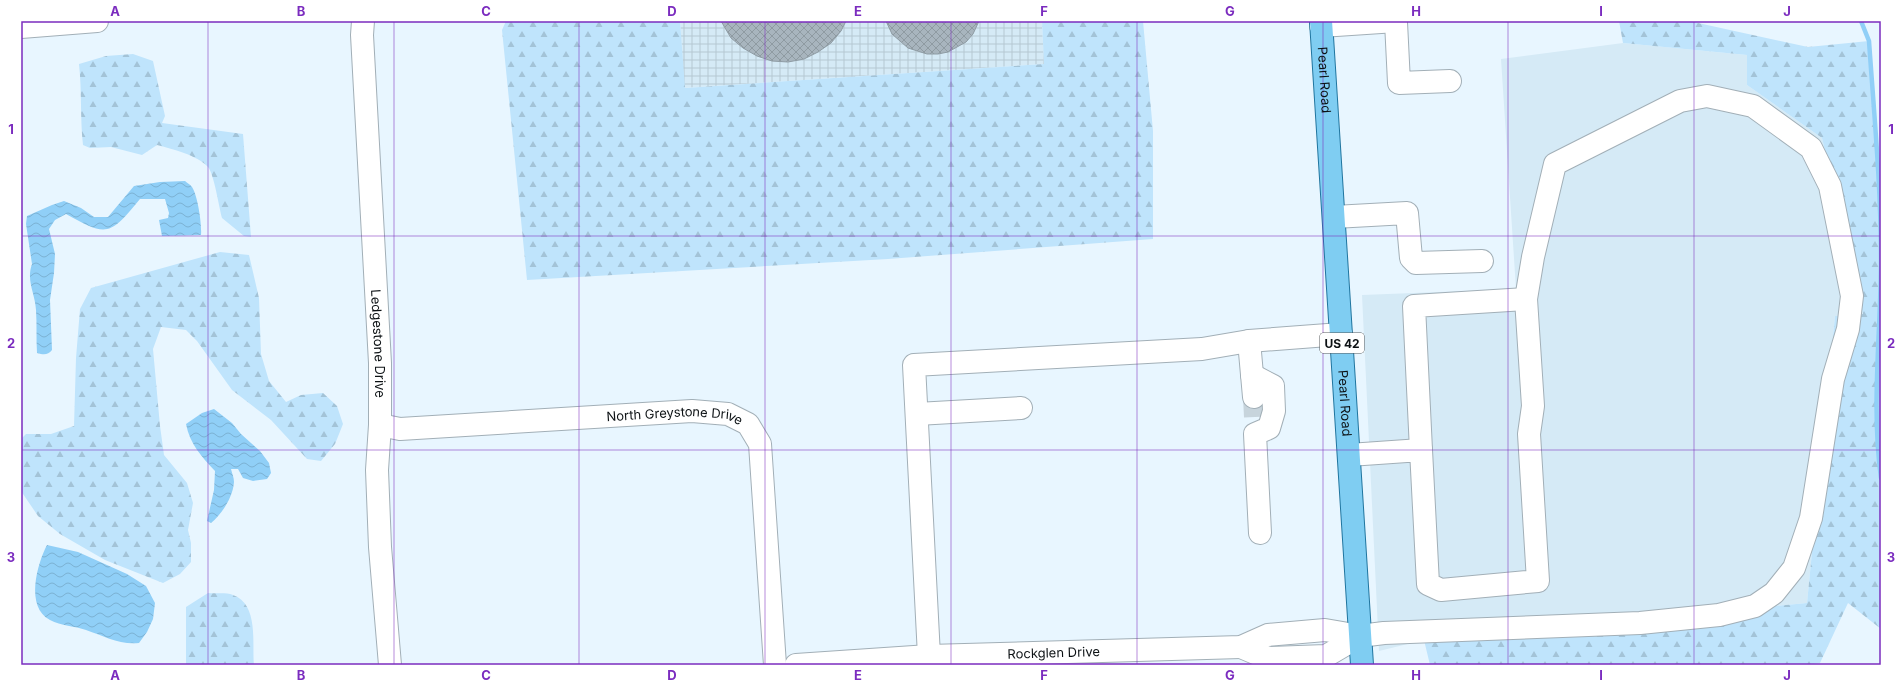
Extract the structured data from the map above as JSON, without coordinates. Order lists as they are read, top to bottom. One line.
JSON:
{"streets":{"main road":["Pearl Road","US 42"],"street":["Ledgestone Drive","North Greystone Drive","Rockglen Drive"]},"crossings":[["Pearl Road","Rockglen Drive"],["Ledgestone Drive","North Greystone Drive"]],"grid":{"columns":["A","B","C","D","E","F","G","H","I","J"],"rows":["1","2","3"]}}
